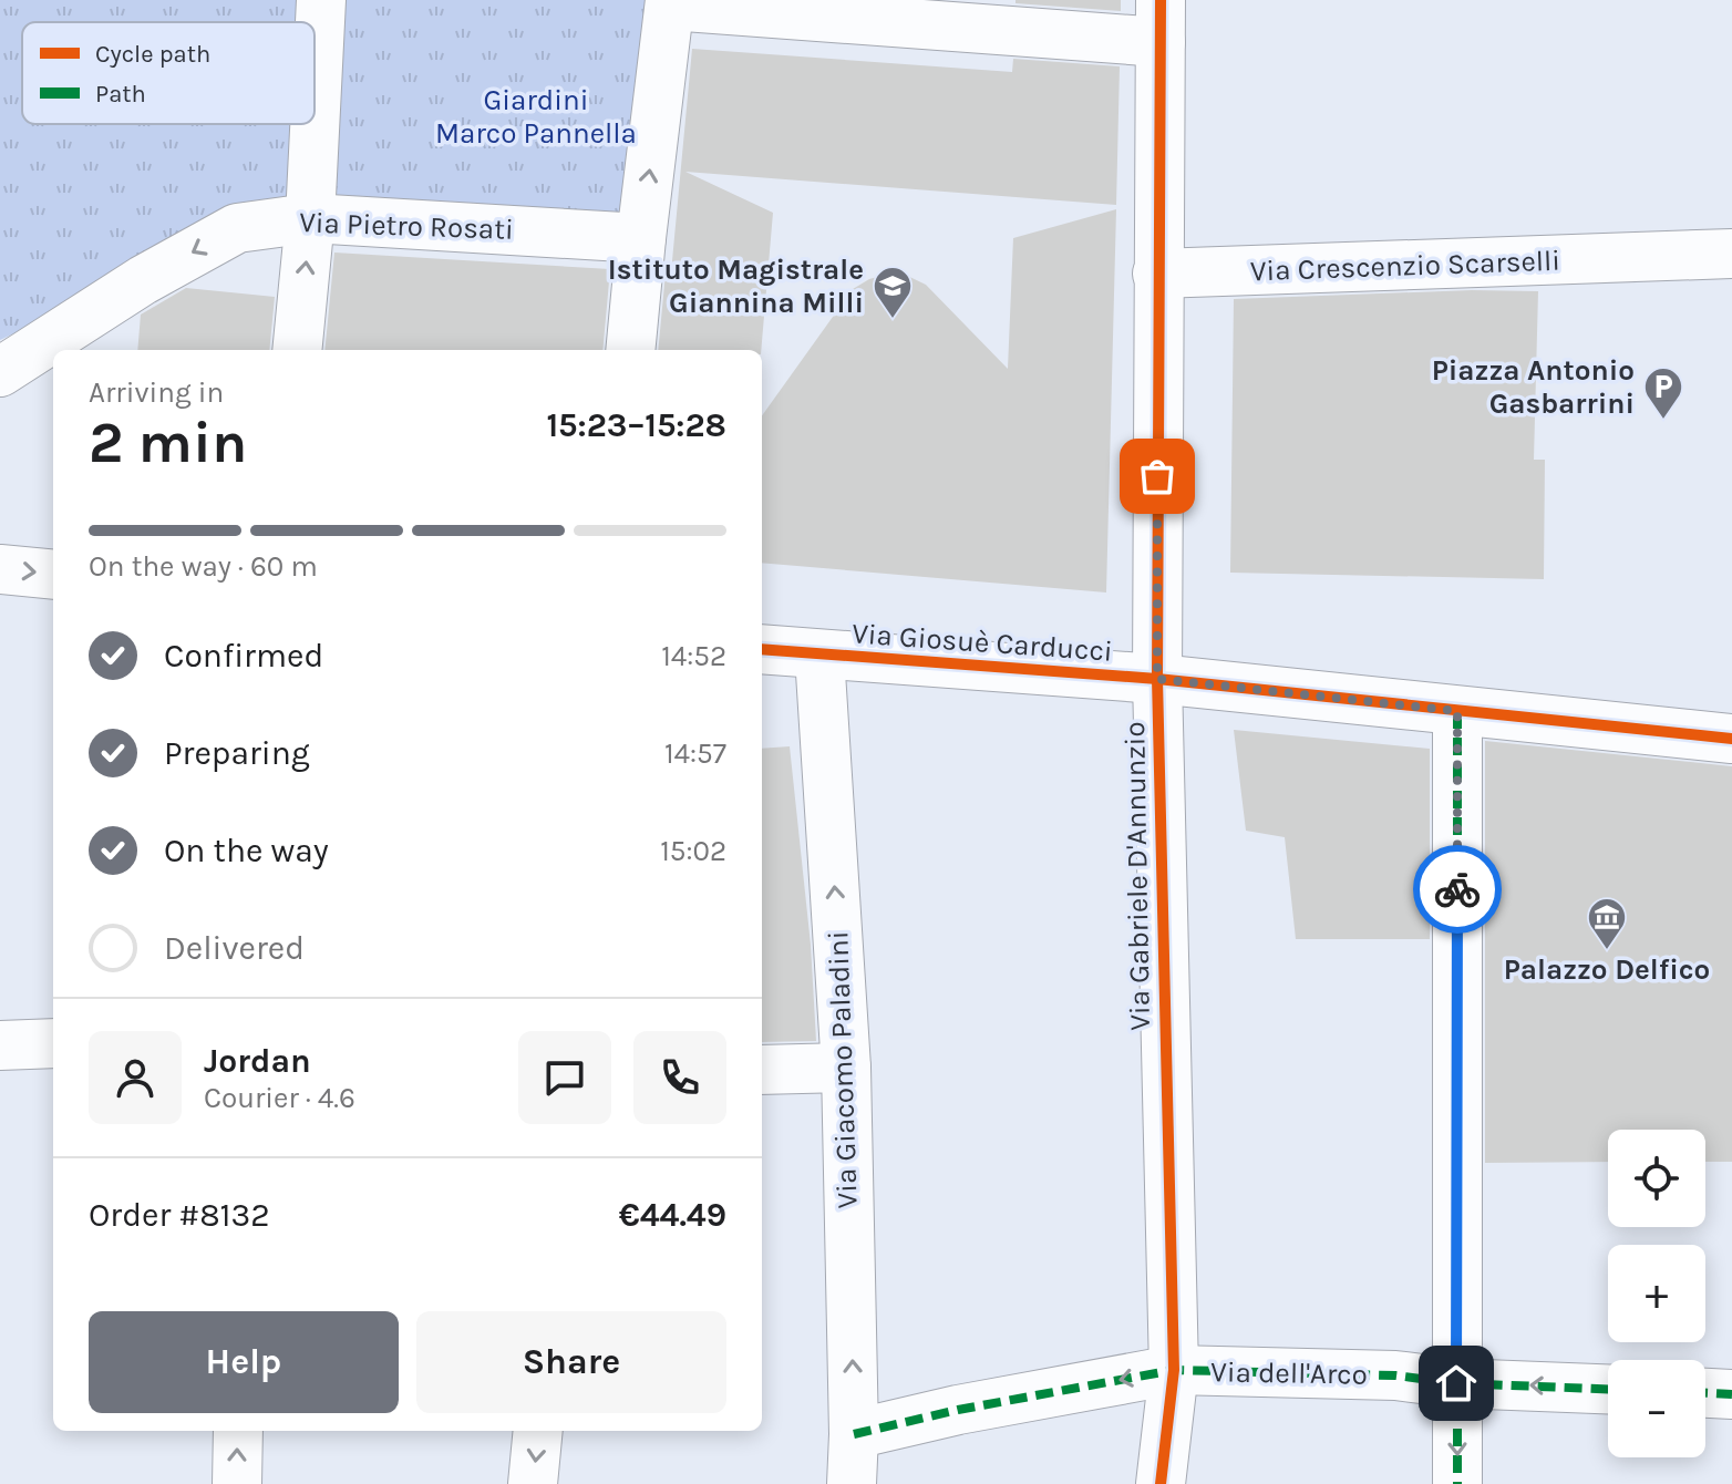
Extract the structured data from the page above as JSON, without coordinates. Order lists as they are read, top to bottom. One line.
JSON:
{"streets":{"street":["Via Pietro Rosati","Via Crescenzio Scarselli","Via Giosuè Carducci","Via Gabriele D'Annunzio","Via Giacomo Paladini","Via dell'Arco"]},"crossings":[["Via Crescenzio Scarselli","Via Gabriele D'Annunzio"],["Via Giosuè Carducci","Via Gabriele D'Annunzio"],["Via Giosuè Carducci","Via Giacomo Paladini"],["Via Gabriele D'Annunzio","Via dell'Arco"],["Via Giacomo Paladini","Via dell'Arco"]],"one_way":["Via Pietro Rosati","Via Giacomo Paladini","Via dell'Arco"],"parks":["Giardini Marco Pannella"],"places":{"school or university":["Istituto Magistrale Giannina Milli"],"parking":["Piazza Antonio Gasbarrini"],"museum":["Palazzo Delfico"]},"legend":["Cycle path","Path"],"page":{"heading":["2 min","Arriving in","15:23–15:28"],"panel":["Jordan","Courier · 4.6","Order #8132","€44.49"],"bar":"On the way · 60 m","list":[["Confirmed","14:52"],["Preparing","14:57"],["On the way","15:02"],"Delivered"],"map_buttons":["+","−"],"buttons":["Help","Share"]}}
